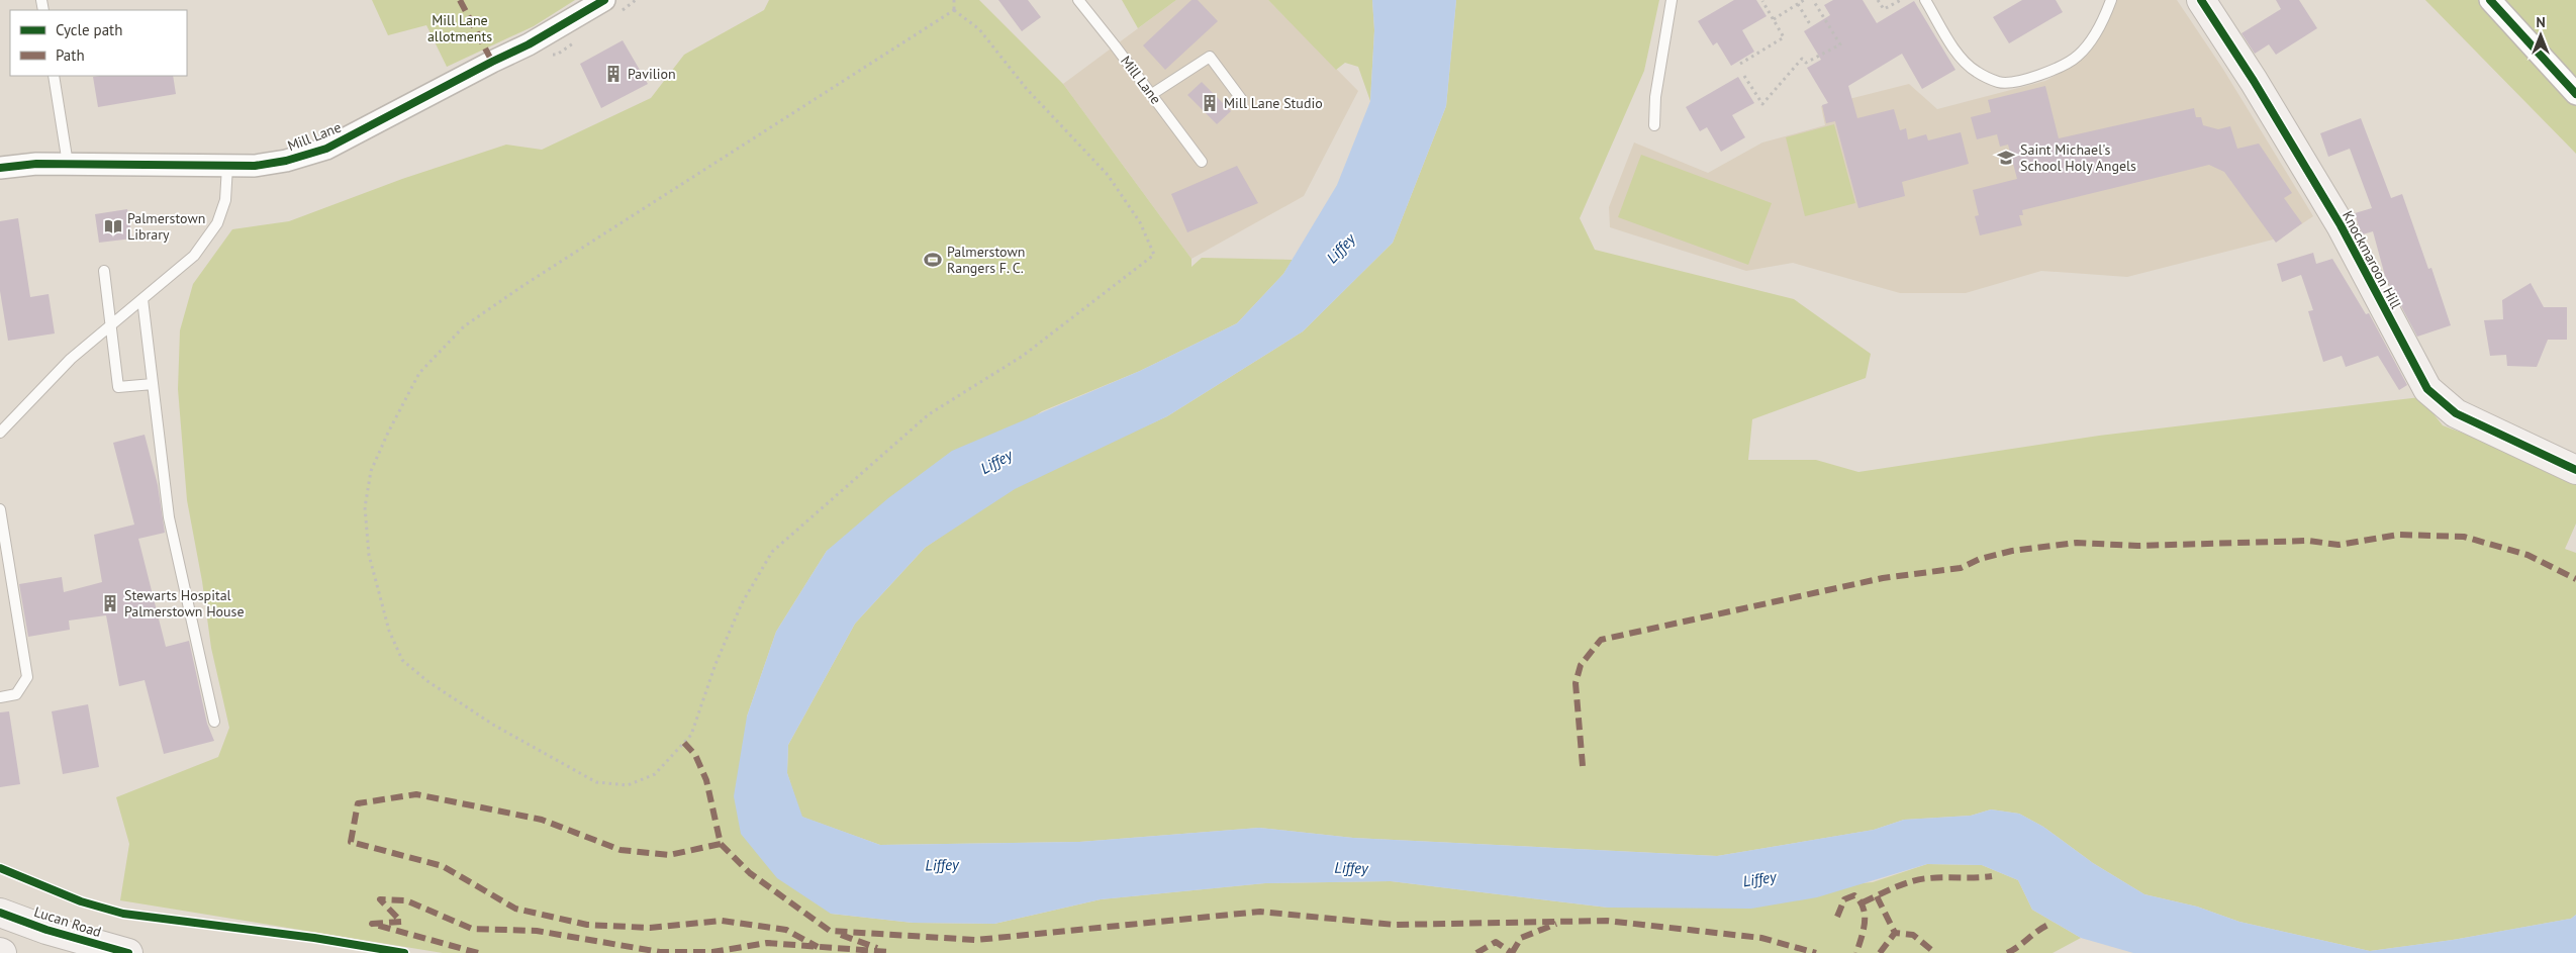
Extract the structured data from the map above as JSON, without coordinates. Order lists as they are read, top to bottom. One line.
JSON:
{"streets":{"street":["Mill Lane","Knockmaroon Hill","Lucan Road"]},"water":["Liffey"],"parks":["Mill Lane allotments"],"places":{"building":["Pavilion","Mill Lane Studio","Stewarts Hospital Palmerstown House"],"school or university":["Saint Michael's School Holy Angels"],"library":["Palmerstown Library"],"sports":["Palmerstown Rangers F. C."]},"legend":["Cycle path","Path"],"north":"top"}
